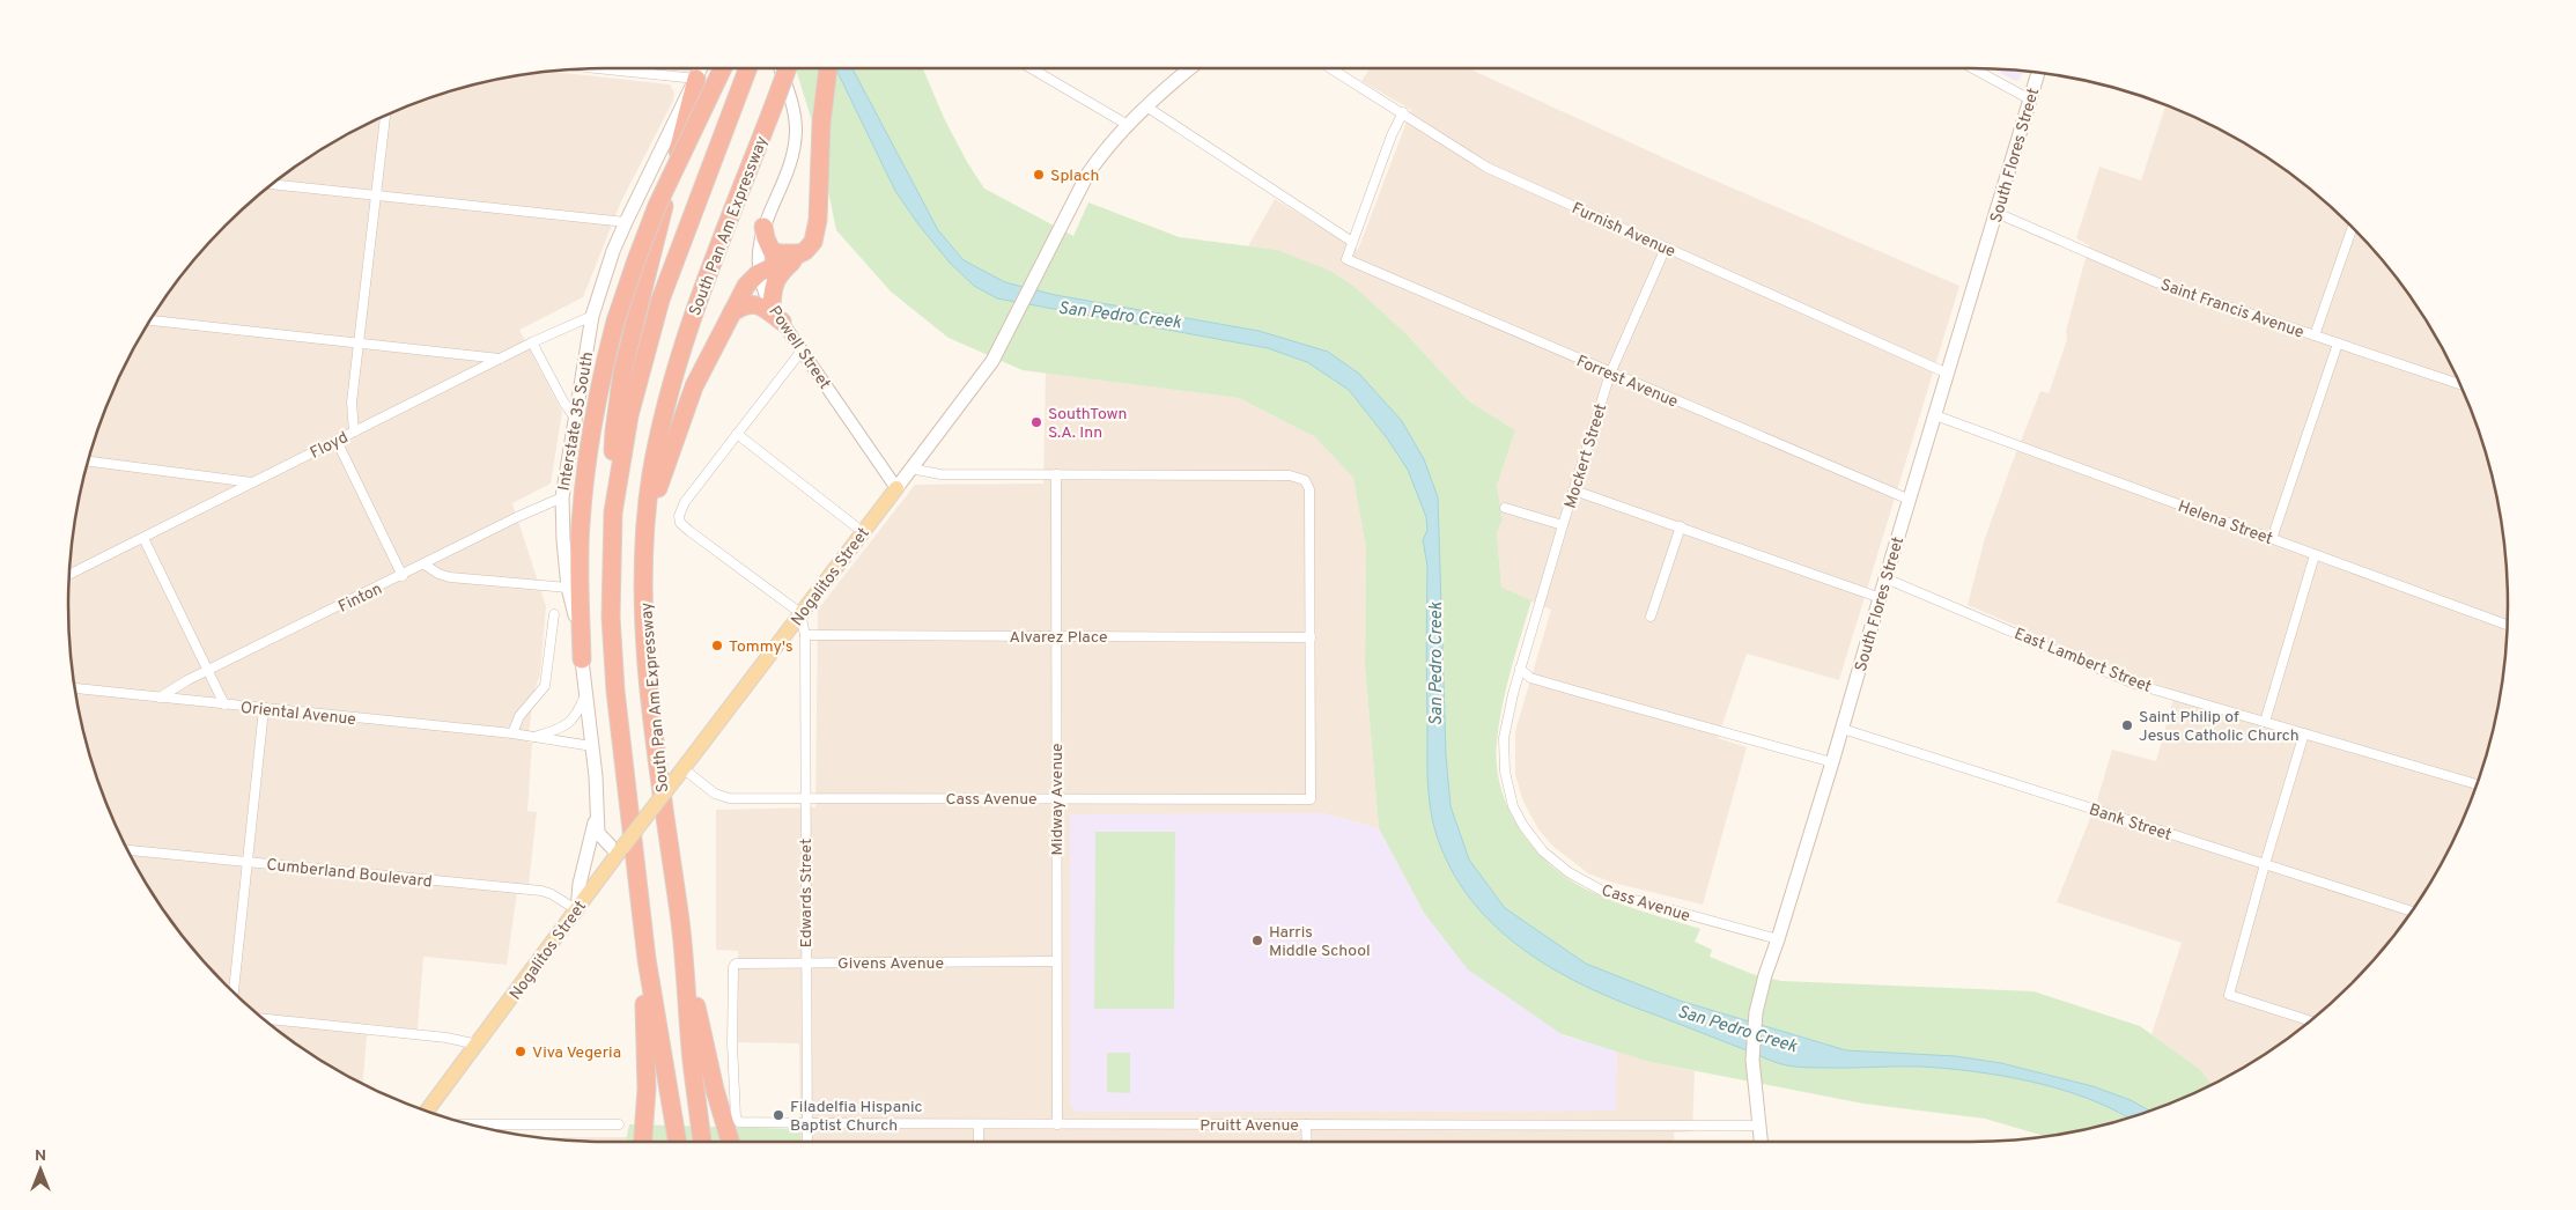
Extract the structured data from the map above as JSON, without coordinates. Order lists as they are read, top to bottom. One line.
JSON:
{"streets":{"highway":["South Pan Am Expressway"],"main road":["South Flores Street","Interstate 35 South","Nogalitos Street"],"street":["Furnish Avenue","Saint Francis Avenue","Powell Street","Forrest Avenue","Floyd","Mockert Street","Helena Street","Finton","Alvarez Place","East Lambert Street","Oriental Avenue","Cass Avenue","Midway Avenue","Bank Street","Cumberland Boulevard","Edwards Street","Givens Avenue","Pruitt Avenue"]},"crossings":[["South Flores Street","Furnish Avenue"],["South Flores Street","Saint Francis Avenue"],["South Flores Street","Forrest Avenue"],["South Flores Street","Helena Street"],["South Flores Street","East Lambert Street"],["South Flores Street","Cass Avenue"],["South Flores Street","Bank Street"],["South Flores Street","Pruitt Avenue"],["Furnish Avenue","Mockert Street"],["Powell Street","Nogalitos Street"],["Forrest Avenue","Mockert Street"],["Interstate 35 South","Floyd"],["Interstate 35 South","Nogalitos Street"],["Interstate 35 South","Finton"],["Interstate 35 South","Oriental Avenue"],["Interstate 35 South","Cumberland Boulevard"],["Mockert Street","Cass Avenue"],["Nogalitos Street","Cass Avenue"],["Nogalitos Street","Cumberland Boulevard"],["Nogalitos Street","Edwards Street"],["Finton","Oriental Avenue"],["Alvarez Place","Cass Avenue"],["Alvarez Place","Midway Avenue"],["Alvarez Place","Edwards Street"],["Cass Avenue","Midway Avenue"],["Cass Avenue","Edwards Street"],["Midway Avenue","Givens Avenue"],["Midway Avenue","Pruitt Avenue"],["Edwards Street","Givens Avenue"],["Edwards Street","Pruitt Avenue"],["Givens Avenue","Pruitt Avenue"]],"water":["San Pedro Creek"],"places":["Splach","SouthTown S.A. Inn","Tommy's","Saint Philip of Jesus Catholic Church","Harris Middle School","Viva Vegeria","Filadelfia Hispanic Baptist Church"],"north":"top"}
